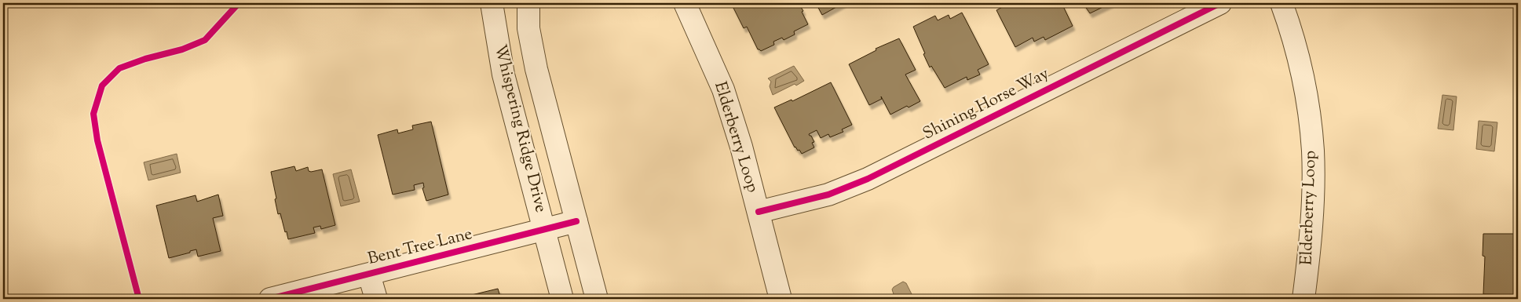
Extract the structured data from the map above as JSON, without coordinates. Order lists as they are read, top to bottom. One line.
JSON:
{"streets":{"street":["Shining Horse Way","Whispering Ridge Drive","Elderberry Loop","Bent Tree Lane"]},"crossings":[["Shining Horse Way","Elderberry Loop"],["Whispering Ridge Drive","Bent Tree Lane"]]}
